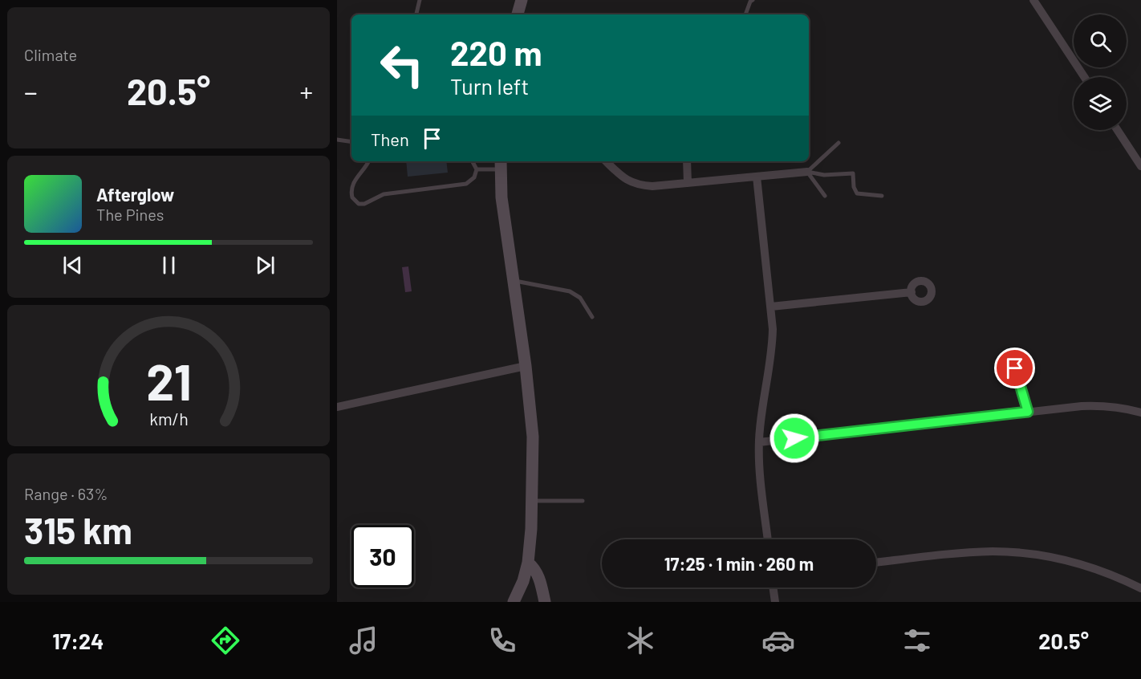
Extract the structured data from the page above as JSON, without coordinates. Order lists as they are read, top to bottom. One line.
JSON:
{"page":{"tile":["Climate",["Range · 63%","315 km"]],"turn":["220 m","Turn left"],"heat":["−","20.5°","+"],"then":"Then","song":["Afterglow","The Pines"],"limit":"30","trip":"17:25 · 1 min · 260 m","tabs":["17:24","20.5°"],"gauge":["21","km/h"]}}
